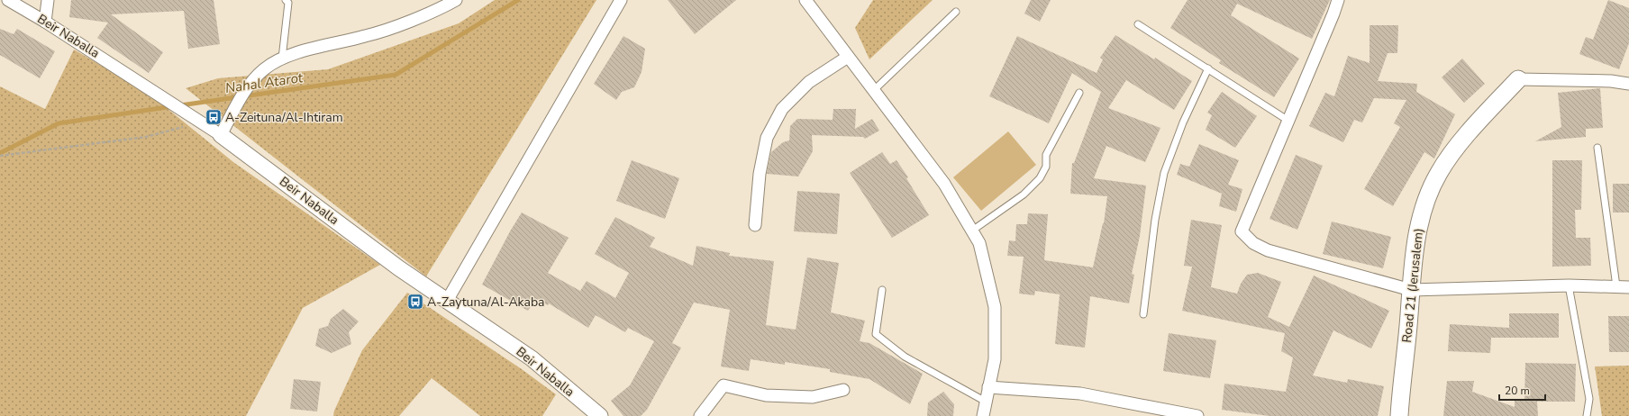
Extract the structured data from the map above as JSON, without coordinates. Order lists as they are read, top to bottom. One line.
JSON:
{"streets":{"main road":["Road 21 (Jerusalem)"],"street":["Beir Naballa"]},"water":["Nahal Atarot"],"places":{"bus stop":["A-Zeituna/Al-Ihtiram","A-Zaytuna/Al-Akaba"]},"scale_bar":"20 m"}
